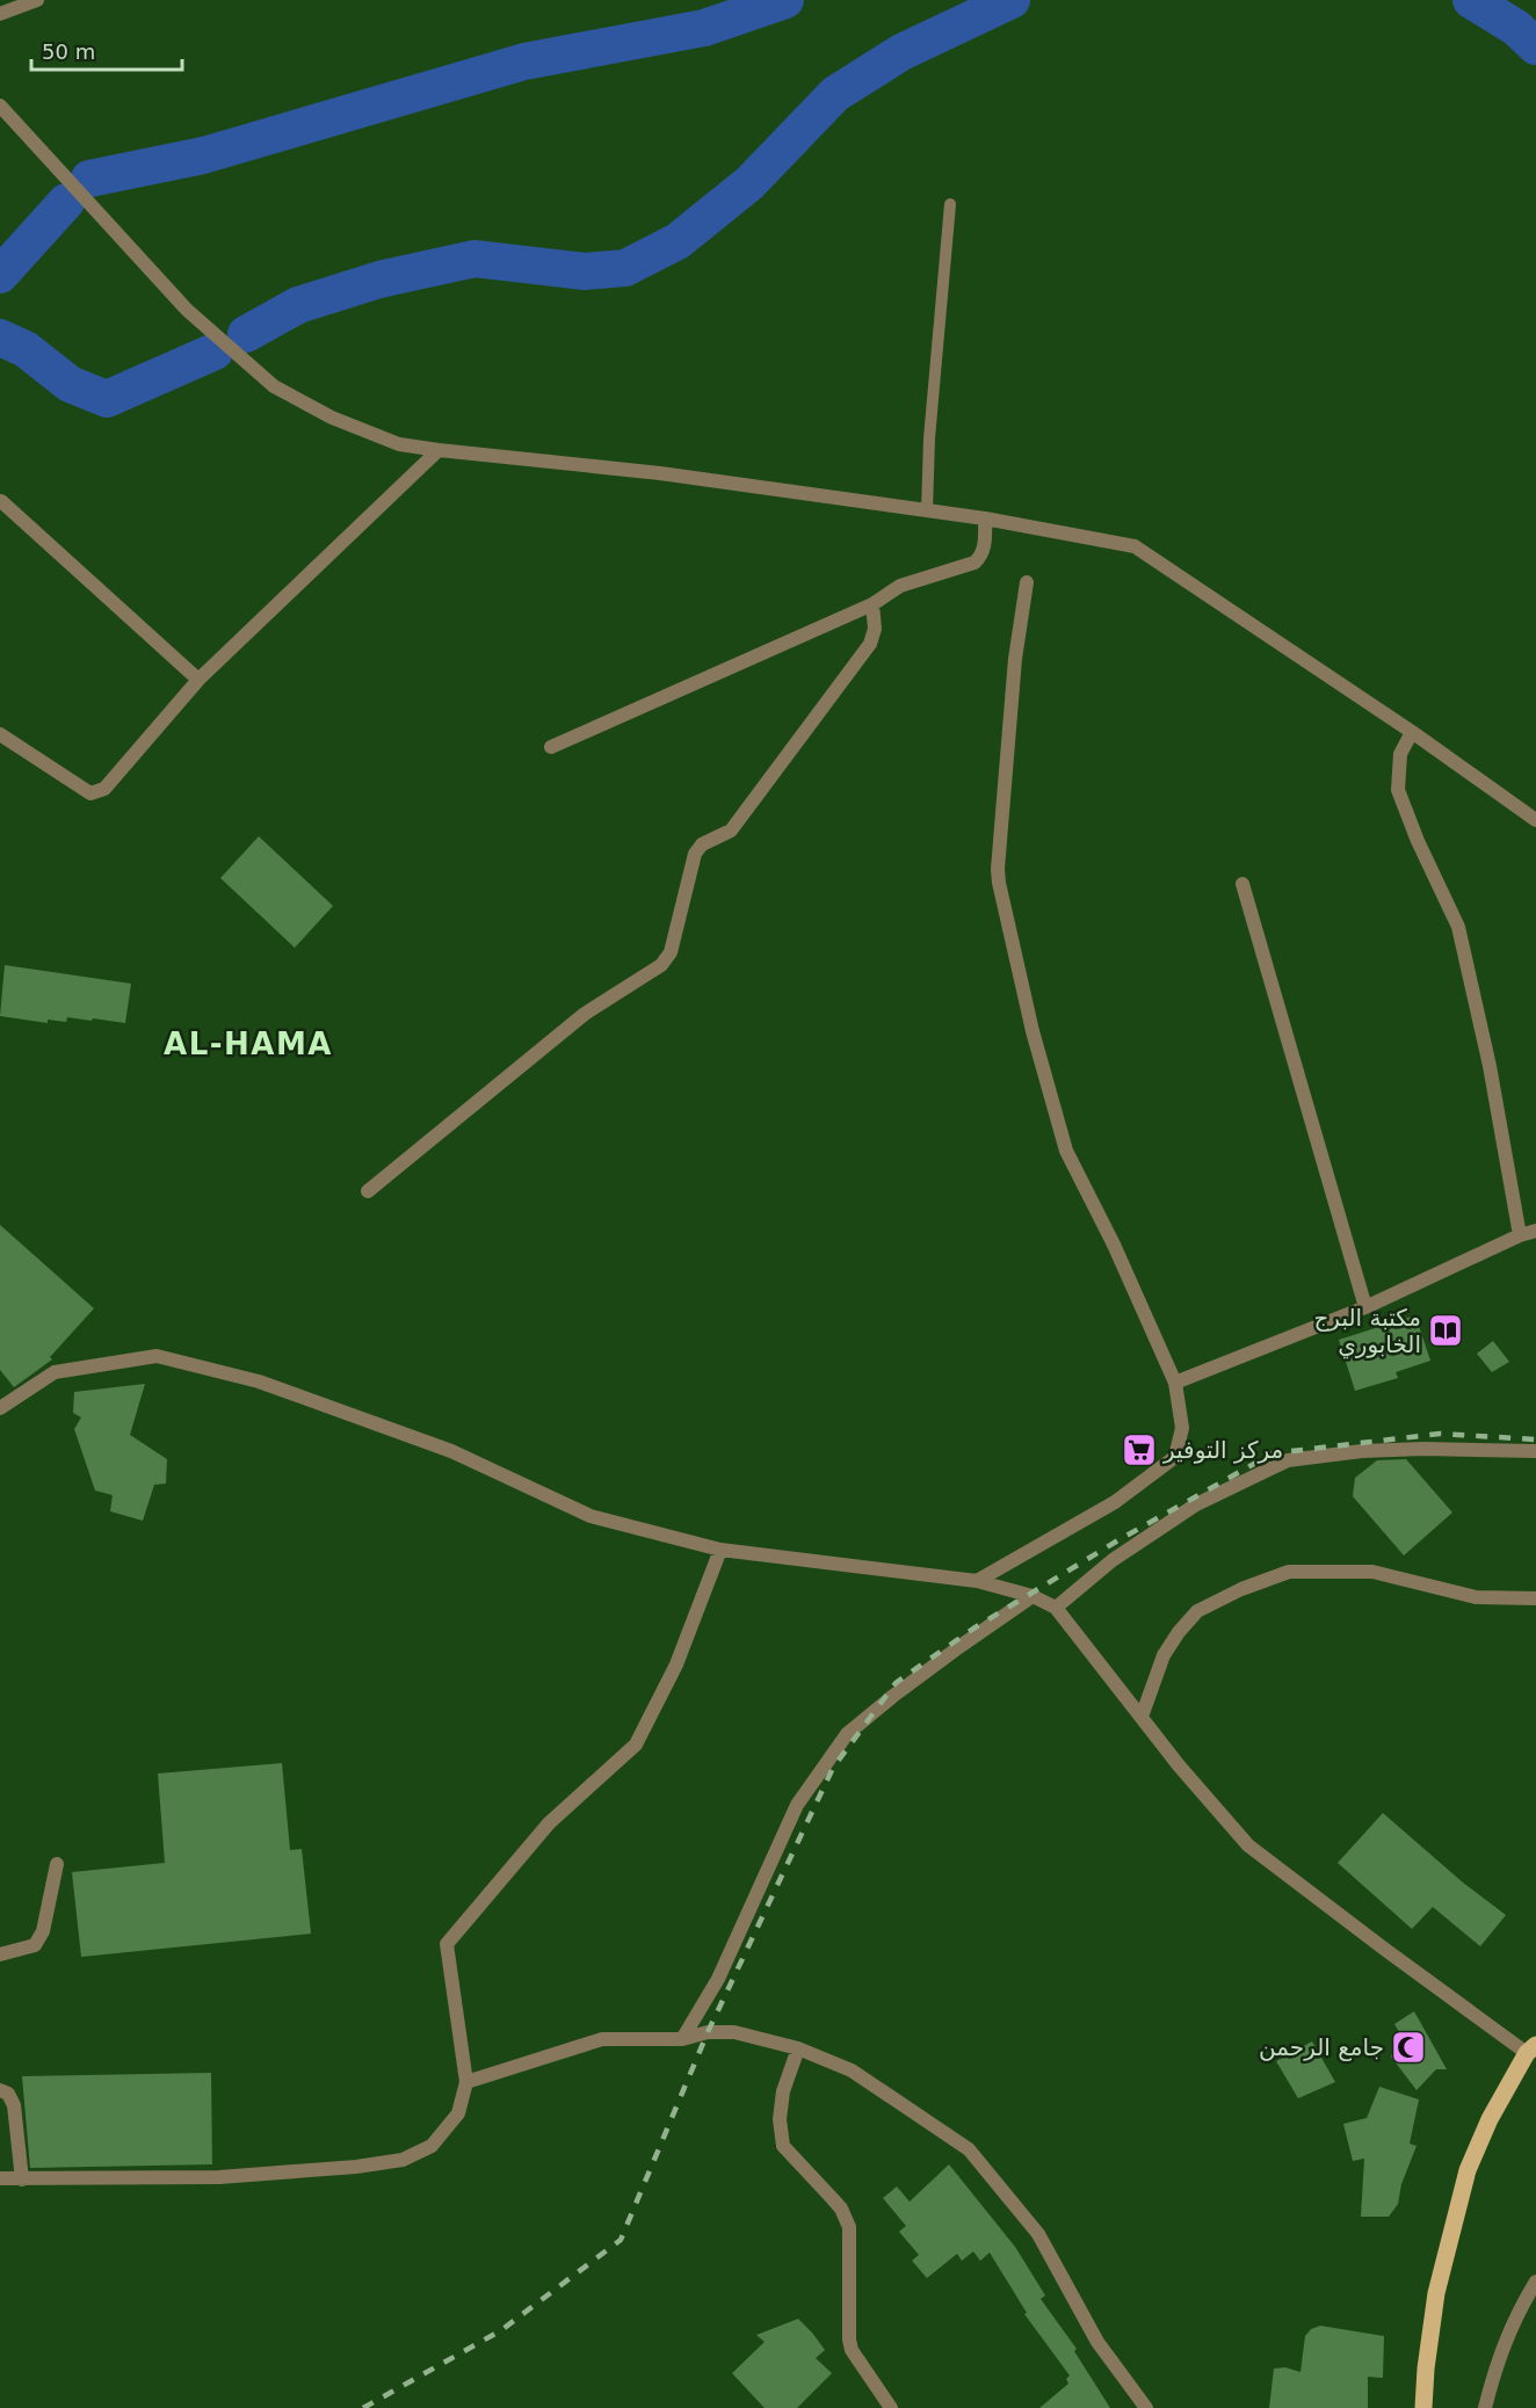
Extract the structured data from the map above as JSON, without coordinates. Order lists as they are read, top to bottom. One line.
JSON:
{"districts":["AL-HAMA"],"places":{"library":["مكتبة البرج الخابوري"],"supermarket":["مركز التوفير"],"mosque":["جامع الرحمن"]},"scale_bar":"50 m"}
